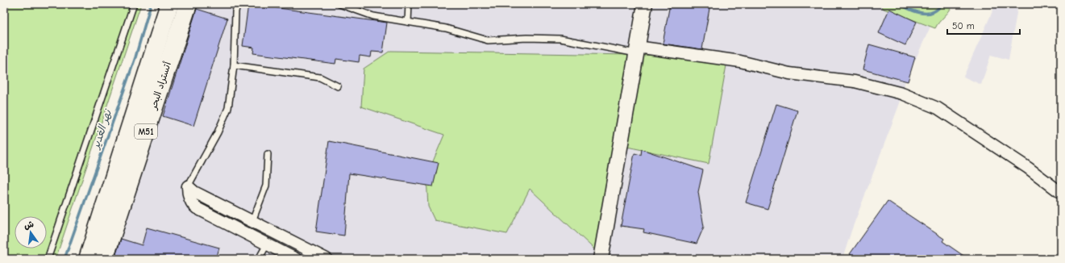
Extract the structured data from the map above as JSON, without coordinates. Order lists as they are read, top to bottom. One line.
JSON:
{"streets":{"highway":["أتستراد البحر","M51"]},"water":["نهر الغدير"],"scale_bar":"50 m","north":"top"}
